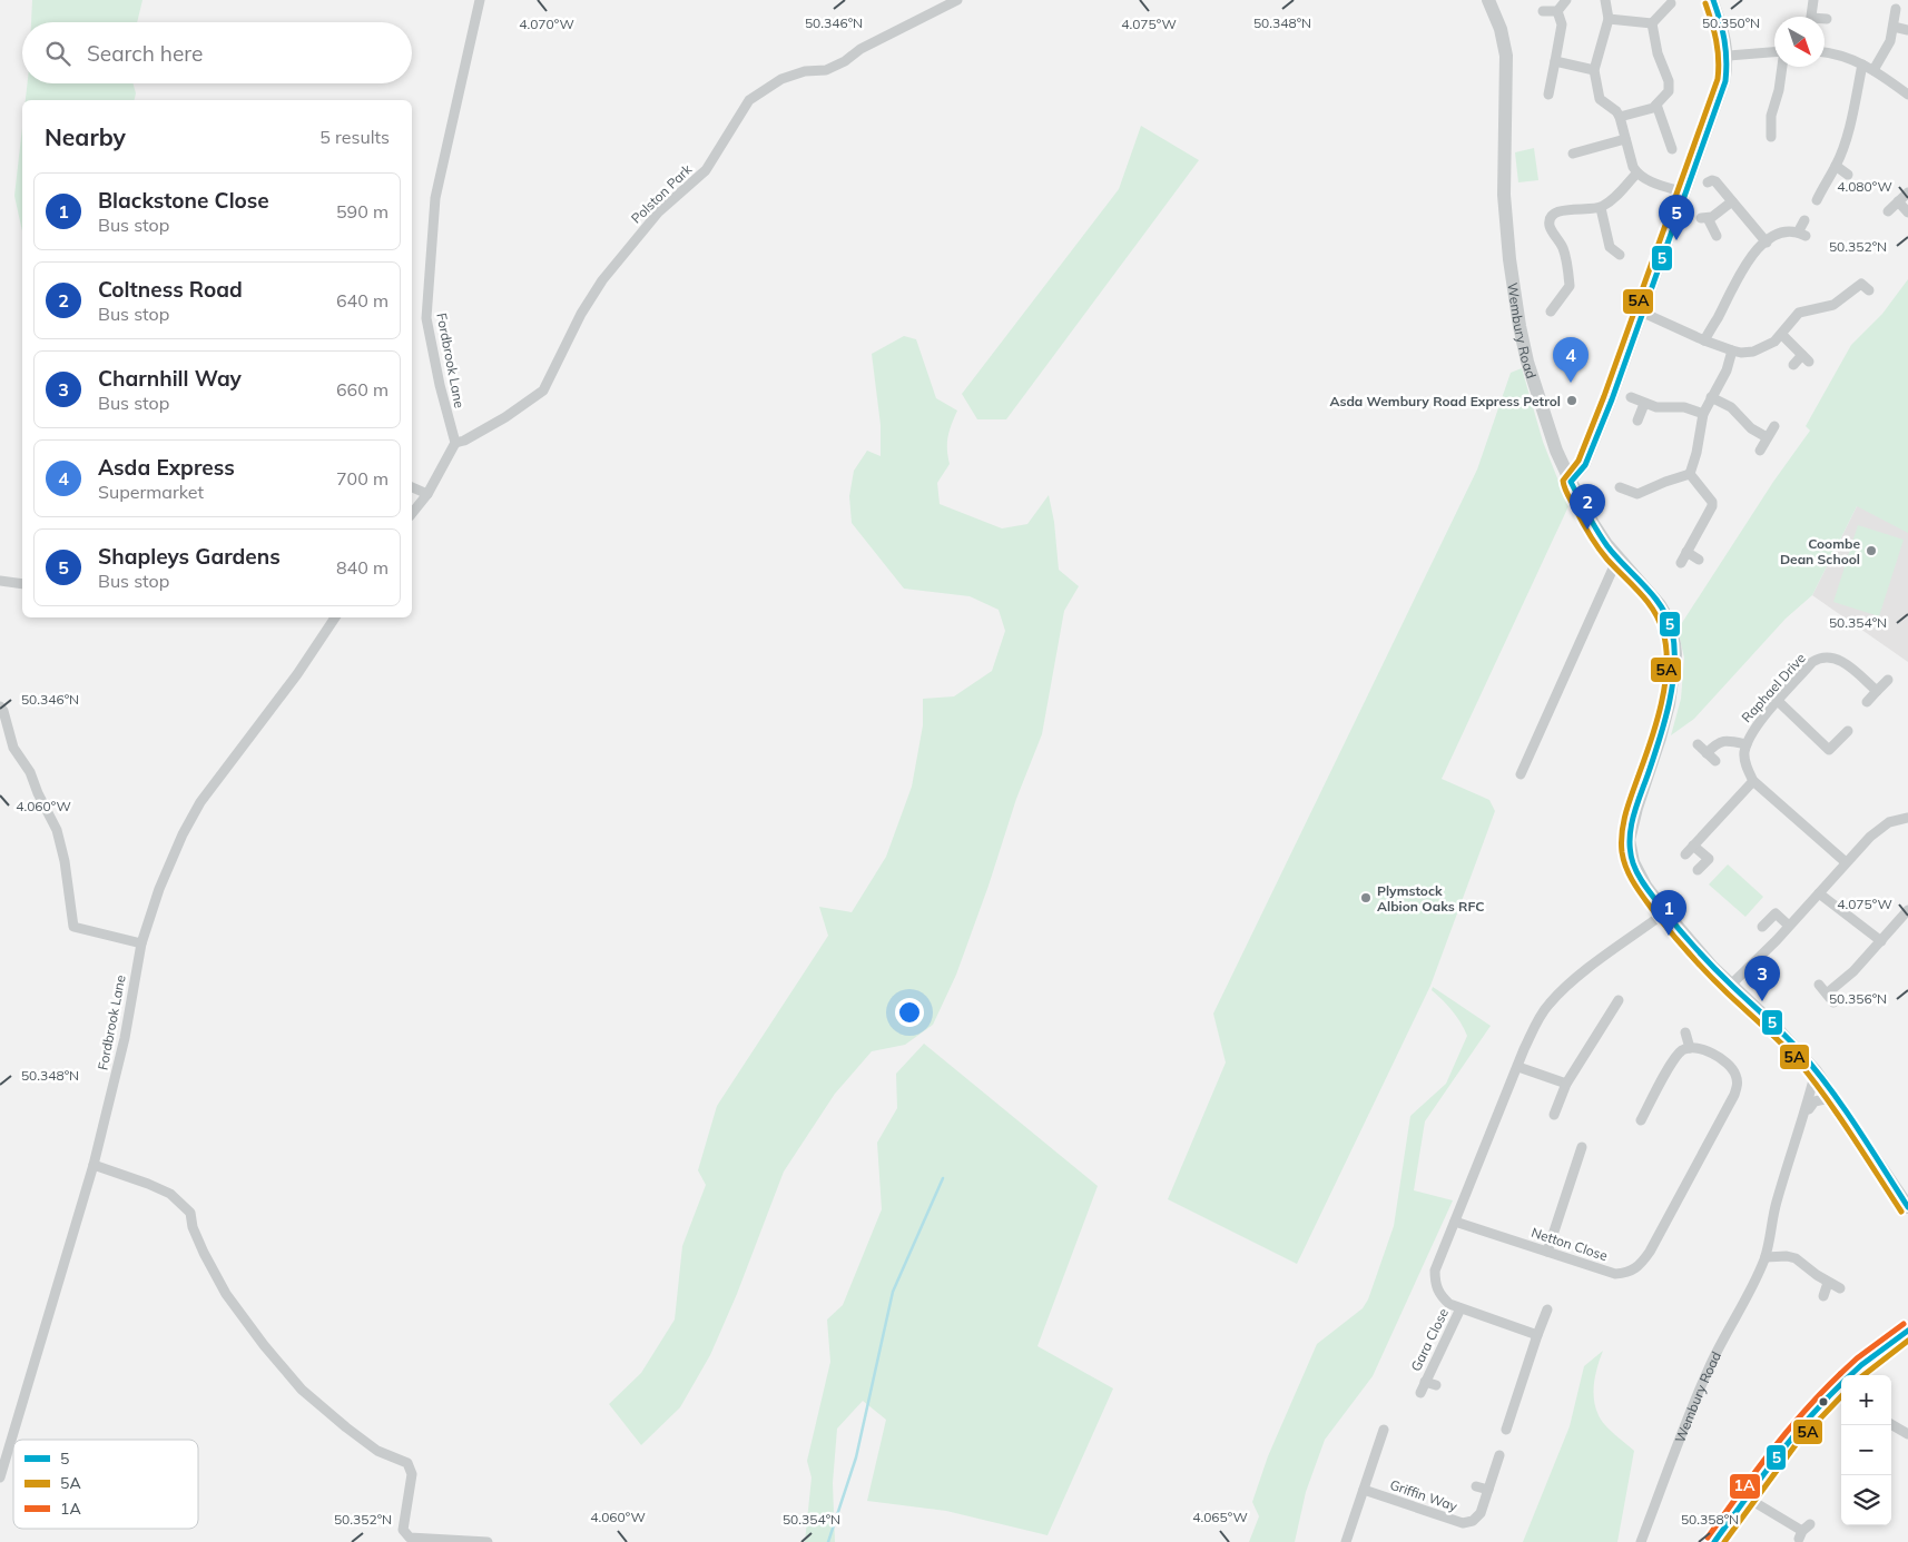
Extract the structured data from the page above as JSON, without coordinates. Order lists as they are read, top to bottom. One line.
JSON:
{"streets":{"street":["Polston Park","Wembury Road","Fordbrook Lane","Raphael Drive","Netton Close","Gara Close","Griffin Way"]},"crossings":[["Polston Park","Fordbrook Lane"]],"places":["Asda Wembury Road Express Petrol","Coombe Dean School","Plymstock Albion Oaks RFC"],"lines":["transit line 5","transit line 5A","transit line 1A"],"legend":["5","5A","1A"],"north":"bottom right","page":{"search":"Search here","heading":["Nearby","5 results"],"list":[{"mark":"1","name":"Blackstone Close","note":"Bus stop","value":"590 m"},{"mark":"2","name":"Coltness Road","note":"Bus stop","value":"640 m"},{"mark":"3","name":"Charnhill Way","note":"Bus stop","value":"660 m"},{"mark":"4","name":"Asda Express","note":"Supermarket","value":"700 m"},{"mark":"5","name":"Shapleys Gardens","note":"Bus stop","value":"840 m"}],"pins":["5","4","2","1","3"],"map_buttons":["+","−"]},"coordinates":["50.346°N","50.348°N","50.350°N","4.075°W","4.070°W","4.080°W","50.352°N","50.354°N","4.060°W","50.356°N","4.065°W","50.358°N"]}
